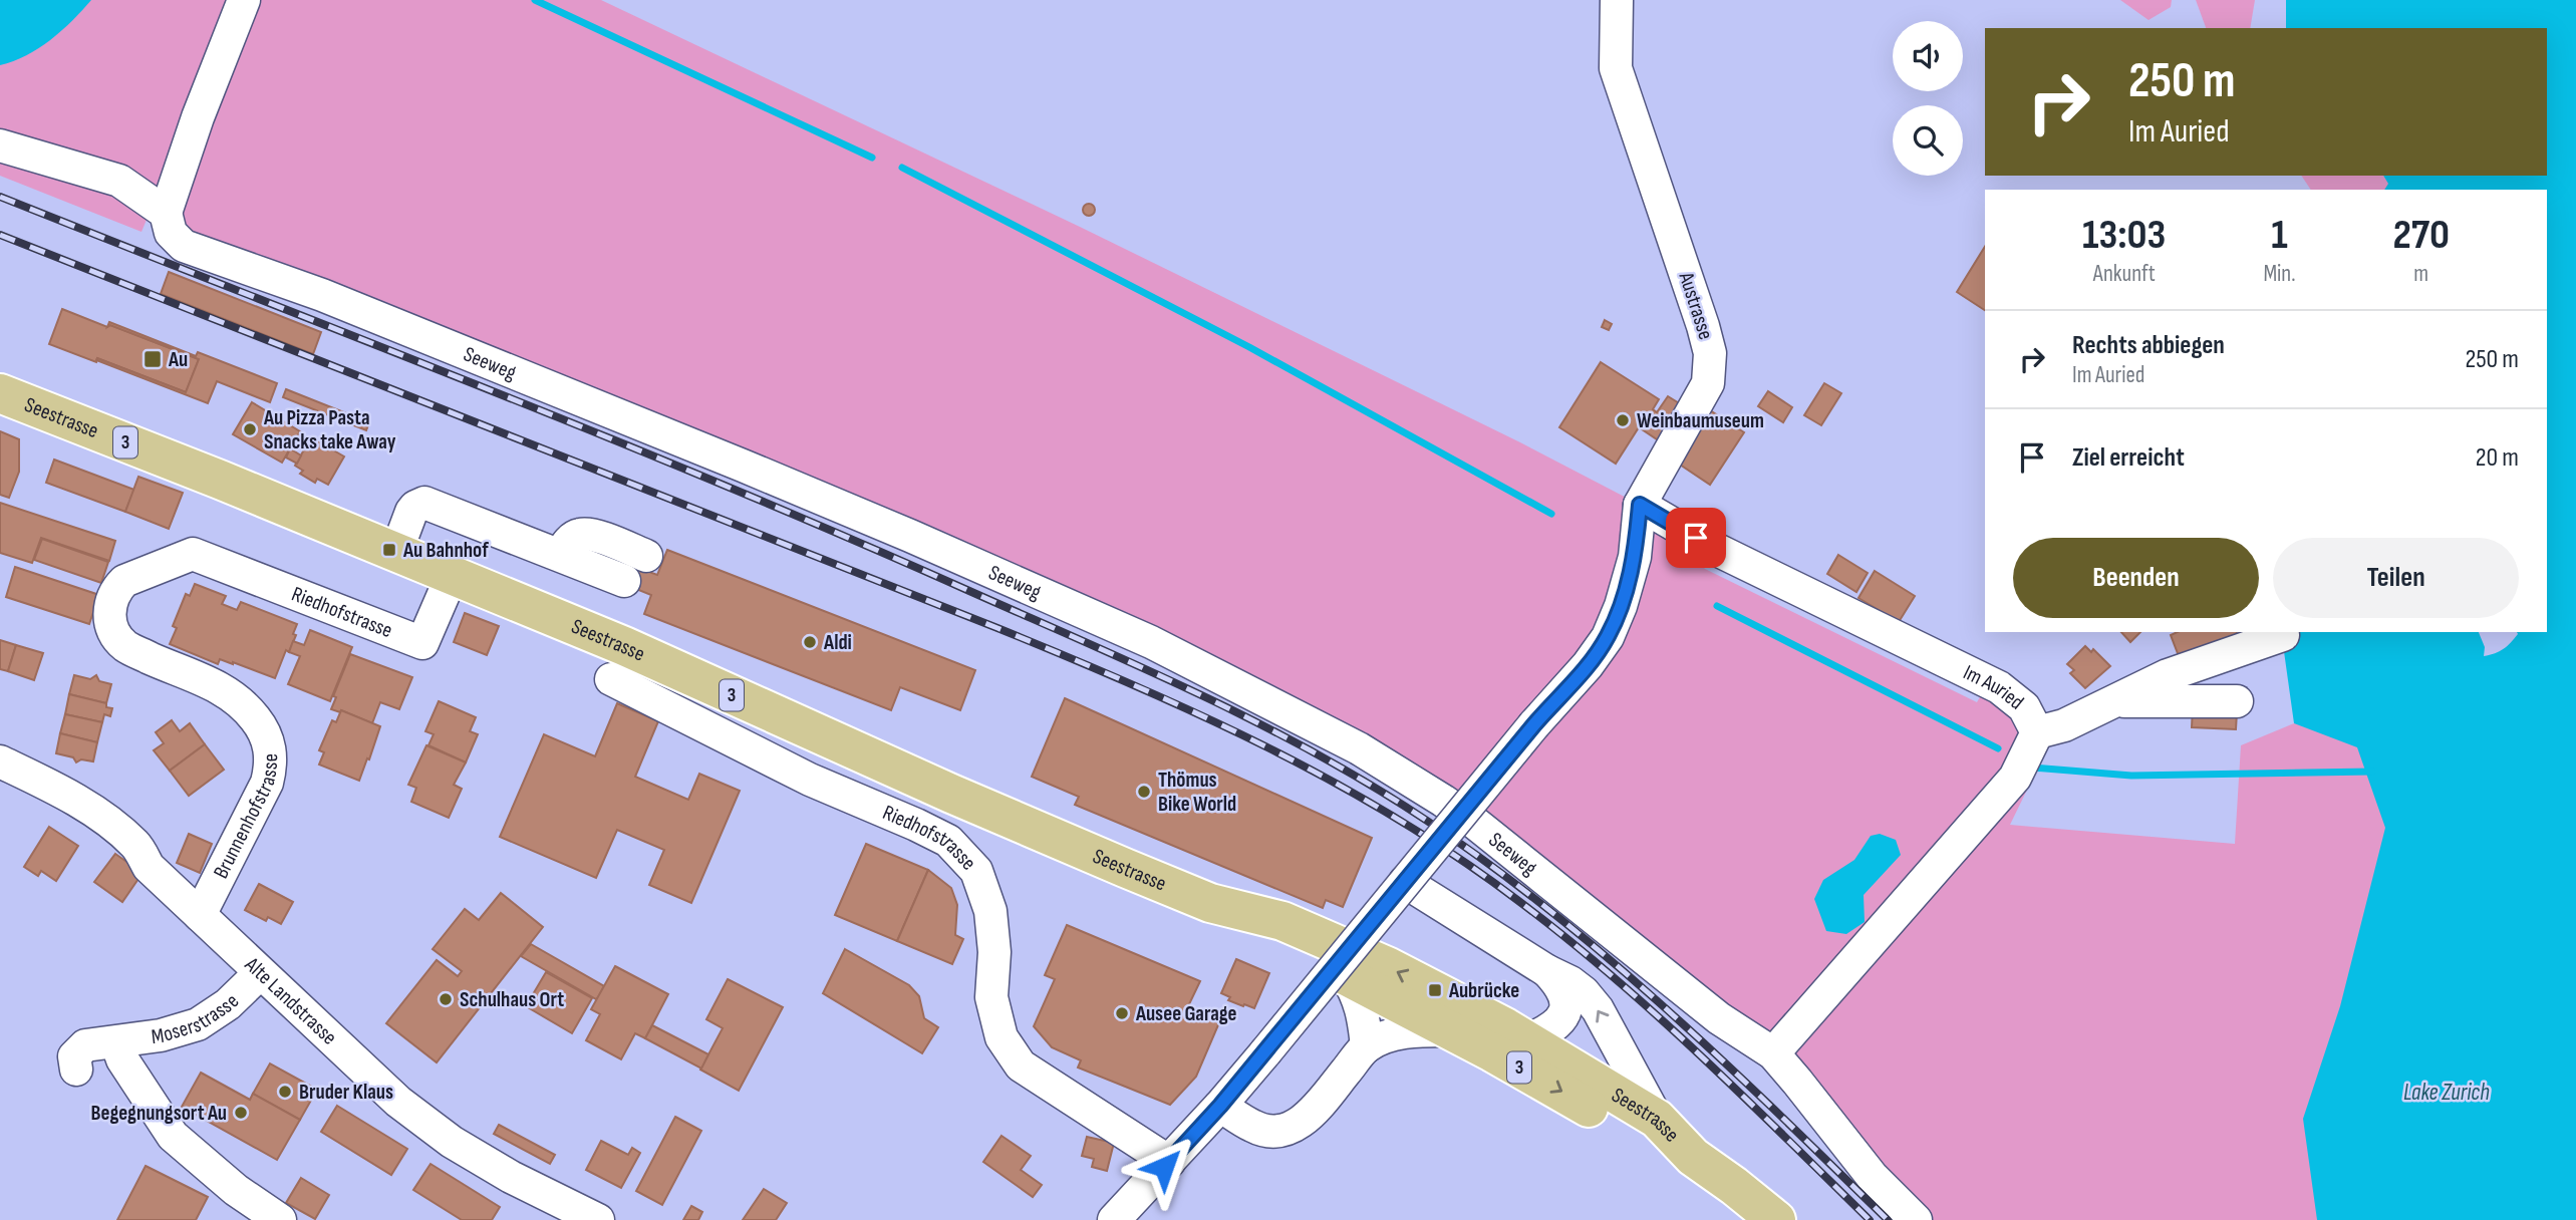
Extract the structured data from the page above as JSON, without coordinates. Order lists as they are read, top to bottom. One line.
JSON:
{"streets":{"main road":["Seestrasse","3"],"street":["Austrasse","Seeweg","Riedhofstrasse","Im Auried","Brunnenhofstrasse","Alte Landstrasse","Moserstrasse"]},"crossings":[["Austrasse","Riedhofstrasse"],["Austrasse","Im Auried"],["Seeweg","Im Auried"],["Seestrasse","Riedhofstrasse"],["Riedhofstrasse","Brunnenhofstrasse"],["Brunnenhofstrasse","Alte Landstrasse"],["Alte Landstrasse","Moserstrasse"]],"water":["Lake Zurich"],"places":{"transit":["Au","Au Bahnhof","Aubrücke"],"other":["Weinbaumuseum","Au Pizza Pasta Snacks take Away","Aldi","Thömus Bike World","Schulhaus Ort","Ausee Garage","Bruder Klaus","Begegnungsort Au"]},"page":{"turn":["250 m","Im Auried"],"eta":["13:03","Ankunft","1","Min.","270","m"],"list":[{"name":"Rechts abbiegen","note":"Im Auried","value":"250 m"},{"name":"Ziel erreicht","value":"20 m"}],"buttons":["Beenden","Teilen"]}}
